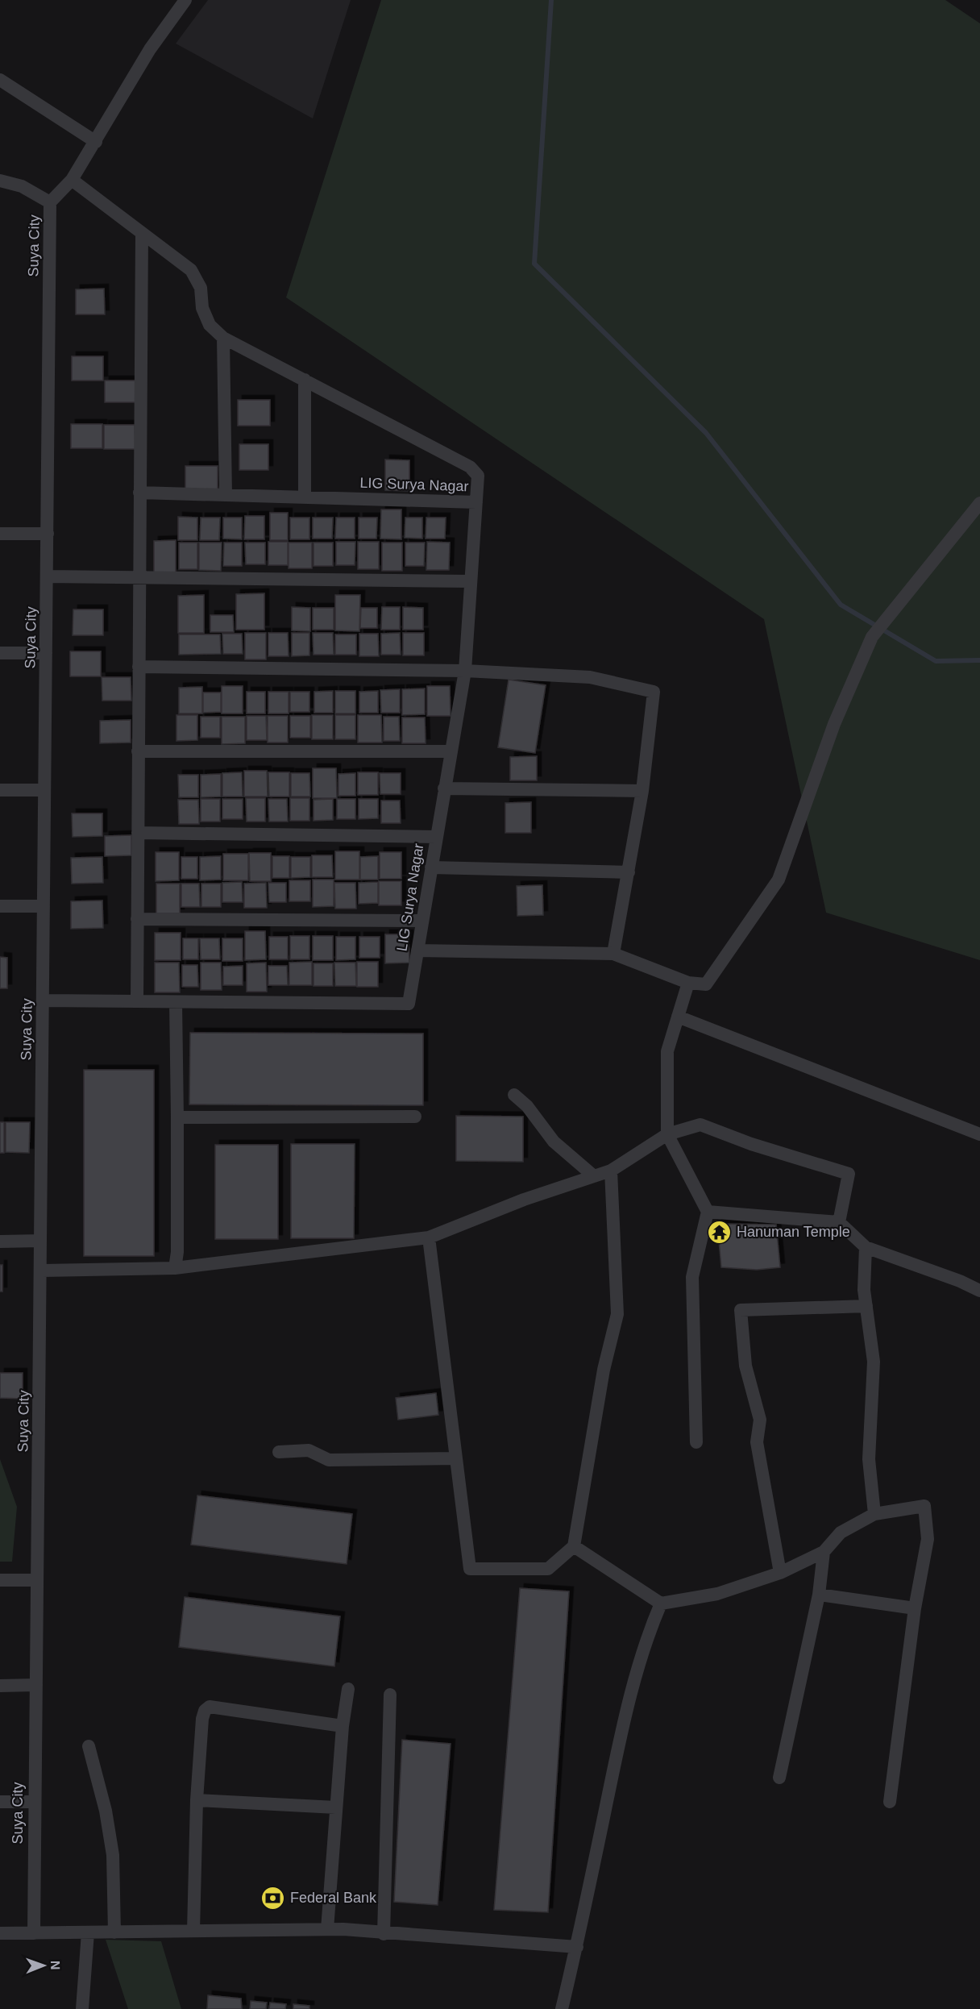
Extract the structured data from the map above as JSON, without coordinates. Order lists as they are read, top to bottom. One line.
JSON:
{"streets":{"street":["Suya City","LIG Surya Nagar"]},"crossings":[["Suya City","LIG Surya Nagar"]],"places":{"temple":["Hanuman Temple"],"bank":["Federal Bank"]},"north":"right"}
